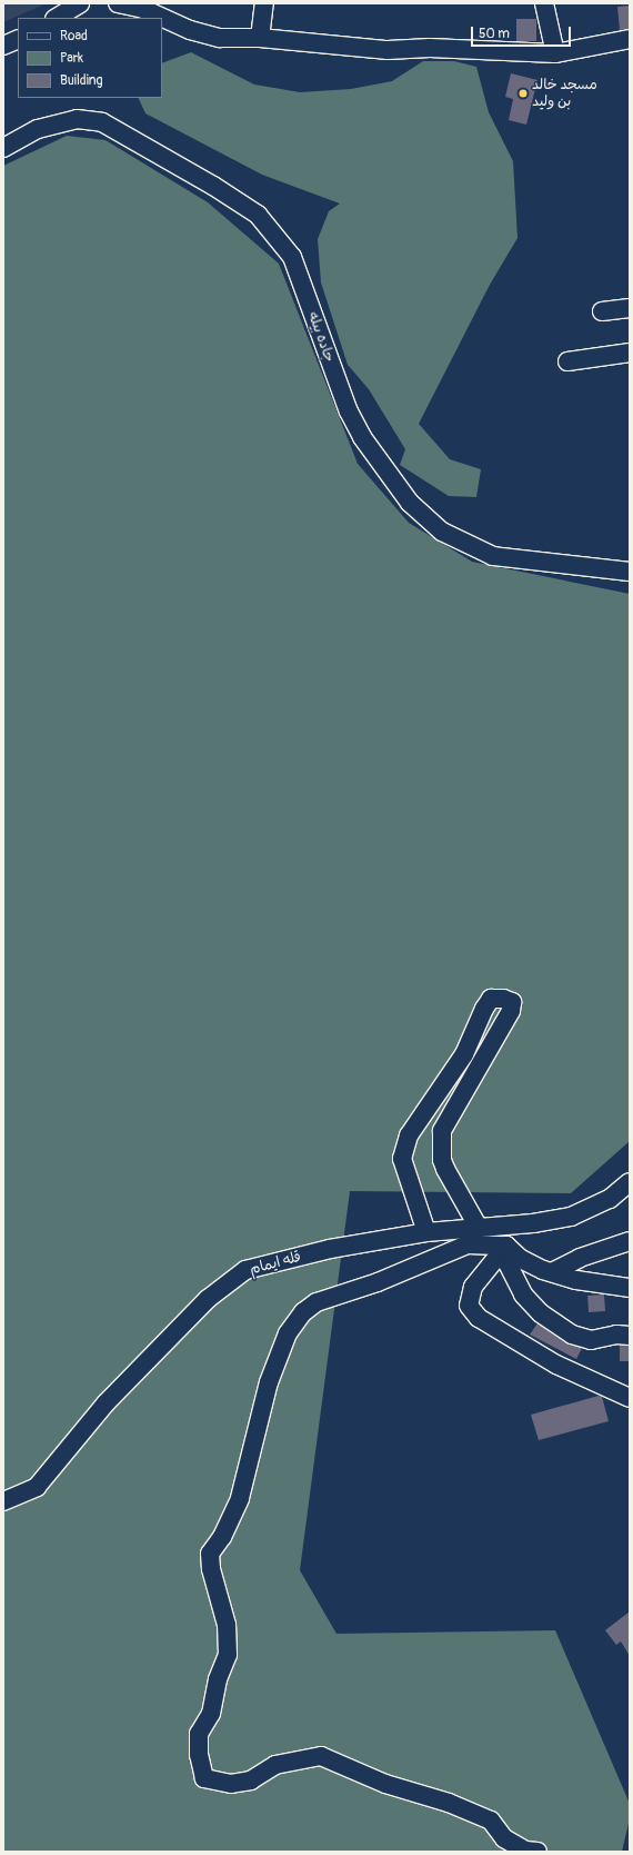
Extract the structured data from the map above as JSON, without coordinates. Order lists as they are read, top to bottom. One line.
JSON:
{"streets":{"street":["جاده بیله","قله ایمام"]},"places":["مسجد خالد بن ولید"],"legend":["Road","Park","Building"],"scale_bar":"50 m"}
